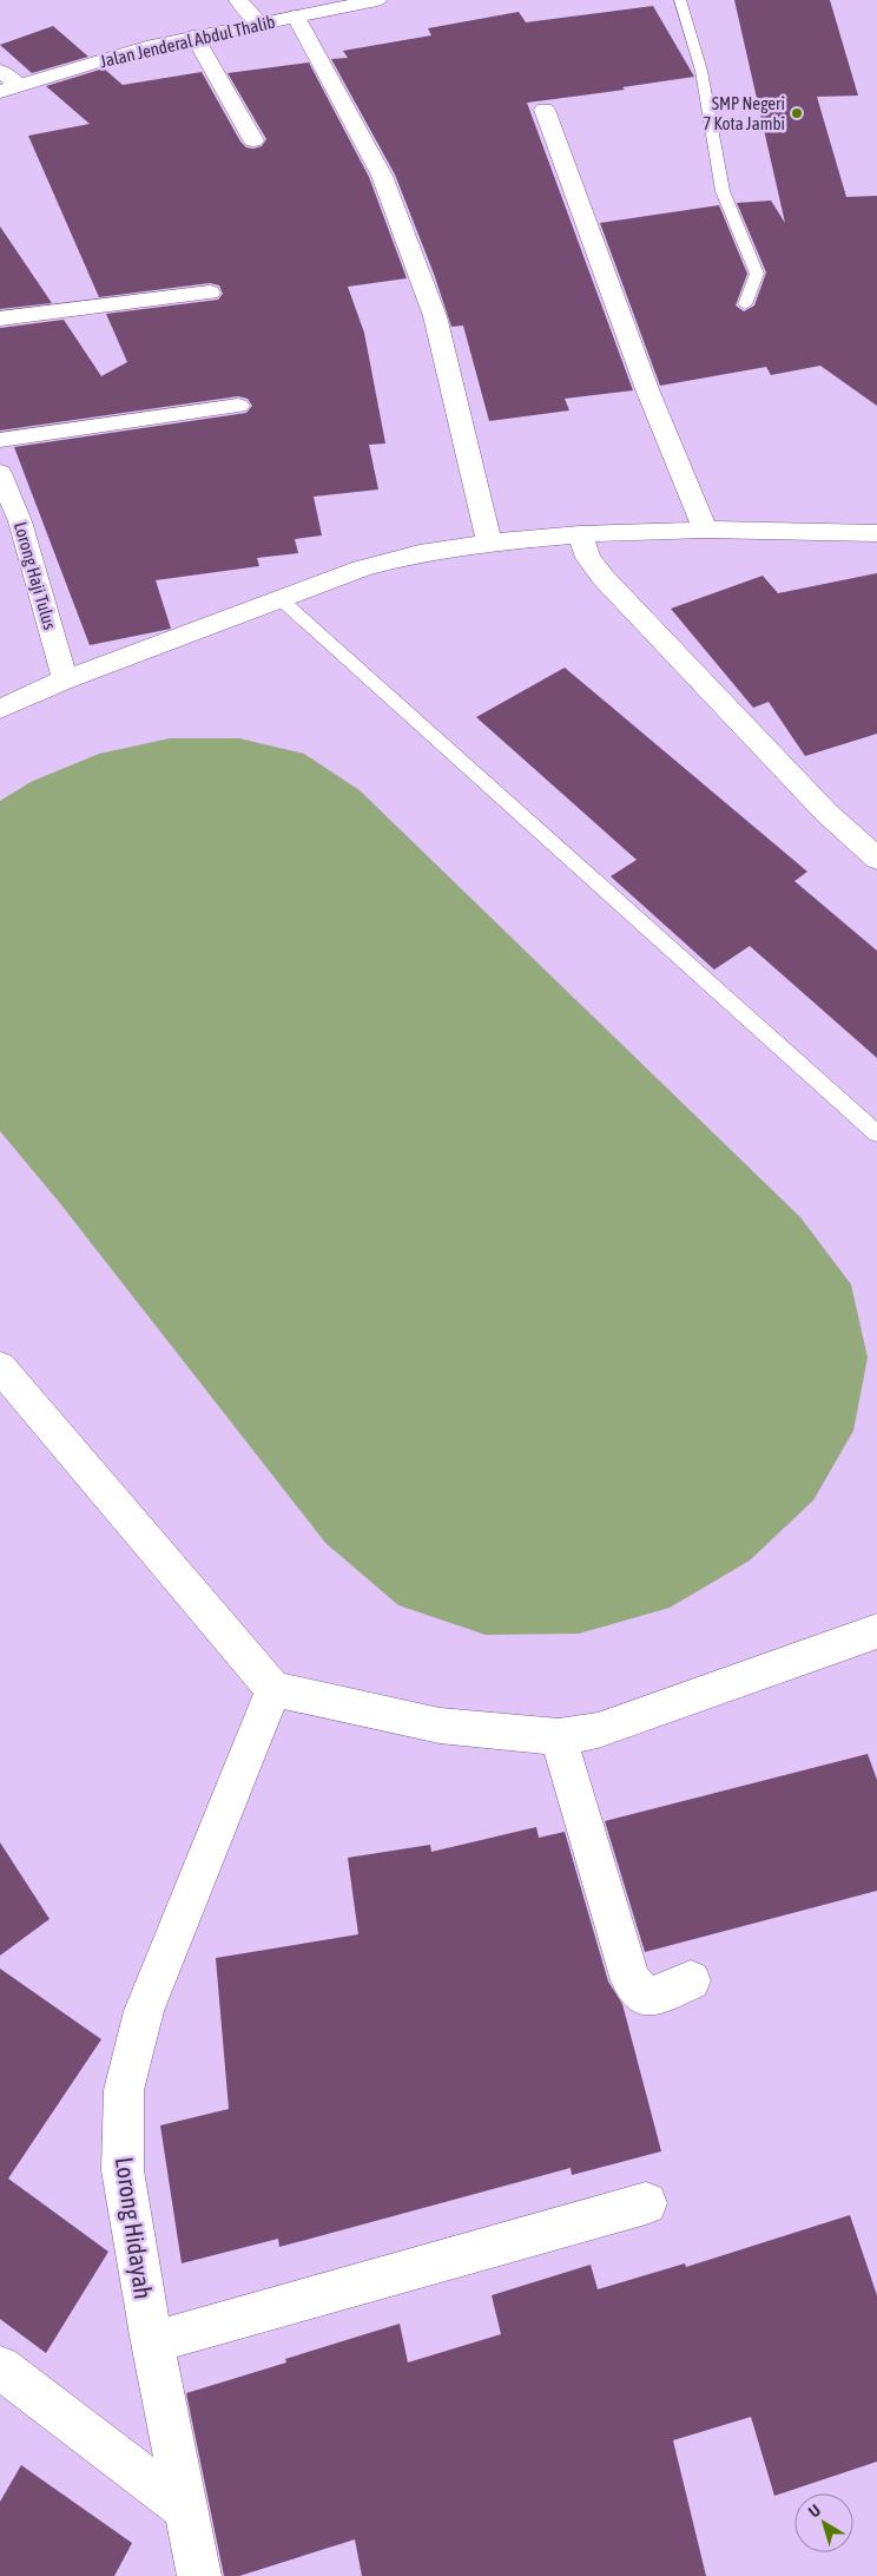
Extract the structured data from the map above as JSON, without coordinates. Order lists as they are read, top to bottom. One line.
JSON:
{"streets":{"street":["Jalan Jenderal Abdul Thalib","Lorong Haji Tulus","Lorong Hidayah"]},"places":["SMP Negeri 7 Kota Jambi"],"north":"top left"}
